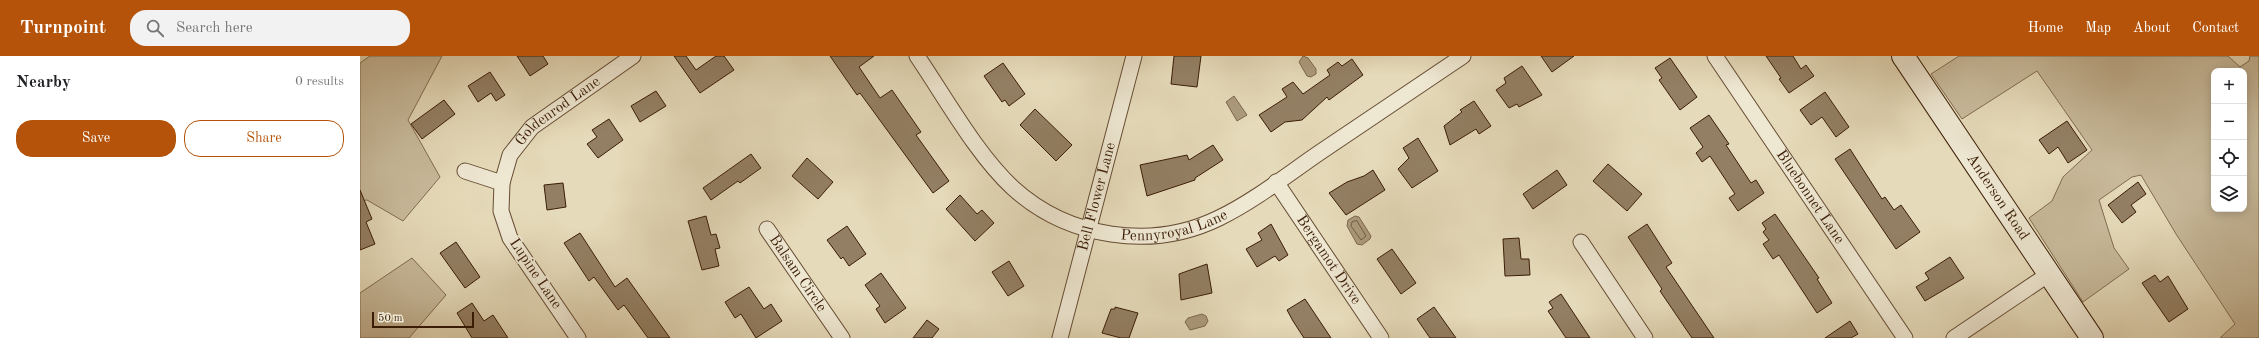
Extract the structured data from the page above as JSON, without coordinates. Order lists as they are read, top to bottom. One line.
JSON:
{"streets":{"street":["Goldenrod Lane","Bell Flower Lane","Bluebonnet Lane","Anderson Road","Pennyroyal Lane","Bergamot Drive","Lupine Lane","Balsam Circle"]},"crossings":[["Goldenrod Lane","Lupine Lane"],["Bell Flower Lane","Pennyroyal Lane"],["Pennyroyal Lane","Bergamot Drive"]],"scale_bar":"50 m","page":{"header":"Turnpoint","search":"Search here","nav":["Home","Map","About","Contact"],"heading":["Nearby","0 results"],"map_buttons":["+","−"],"buttons":["Save","Share"],"scale":"50 m"}}
